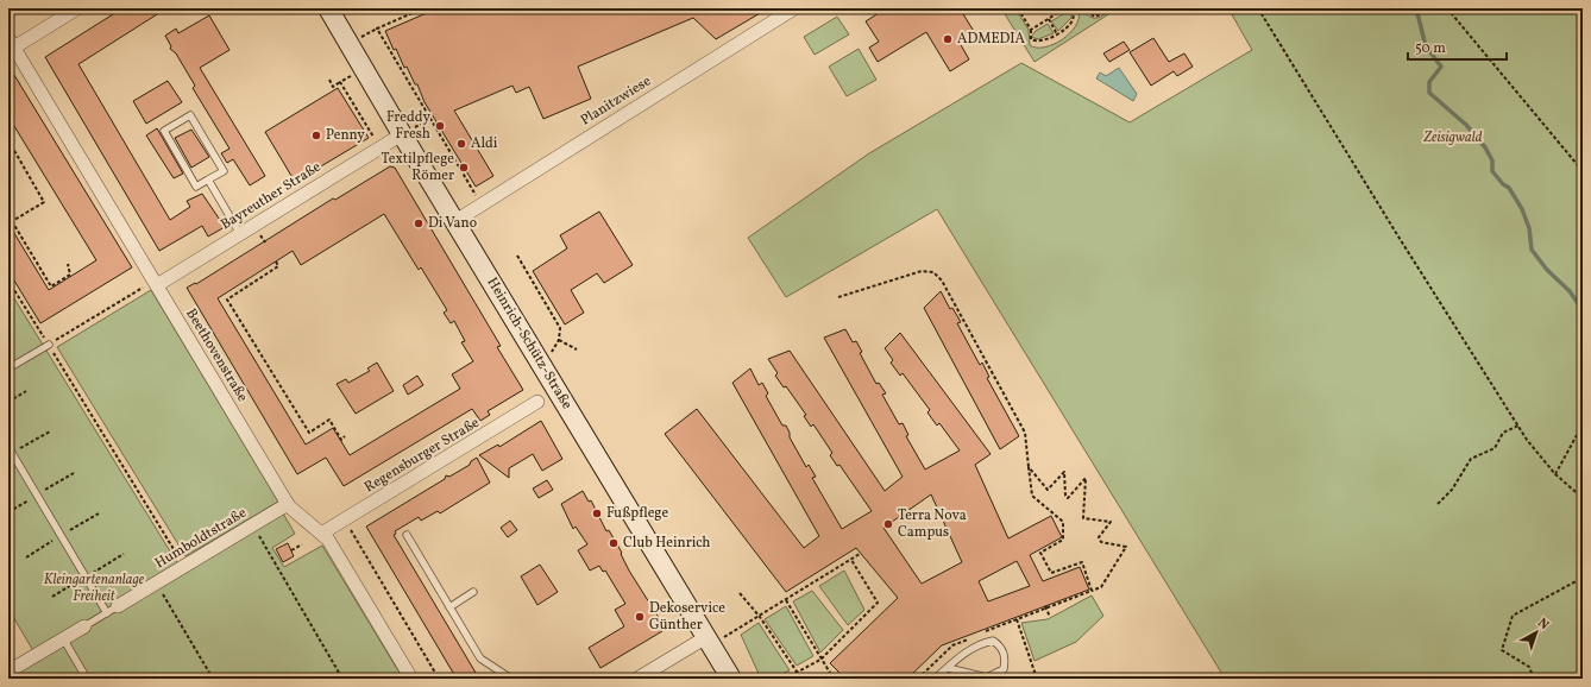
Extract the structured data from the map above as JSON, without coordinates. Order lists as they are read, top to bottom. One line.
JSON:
{"streets":{"main road":["Heinrich-Schütz-Straße"],"street":["Planitzwiese","Bayreuther Straße","Beethovenstraße","Regensburger Straße","Humboldtstraße"]},"crossings":[["Planitzwiese","Heinrich-Schütz-Straße"],["Bayreuther Straße","Heinrich-Schütz-Straße"],["Bayreuther Straße","Beethovenstraße"],["Beethovenstraße","Regensburger Straße"],["Beethovenstraße","Humboldtstraße"]],"parks":["Zeisigwald","Kleingartenanlage Freiheit"],"places":["ADMEDIA","Freddy Fresh","Penny","Aldi","Textilpflege Römer","Di Vano","Fußpflege","Terra Nova Campus","Club Heinrich","Dekoservice Günther"],"scale_bar":"50 m","north":"top right"}
